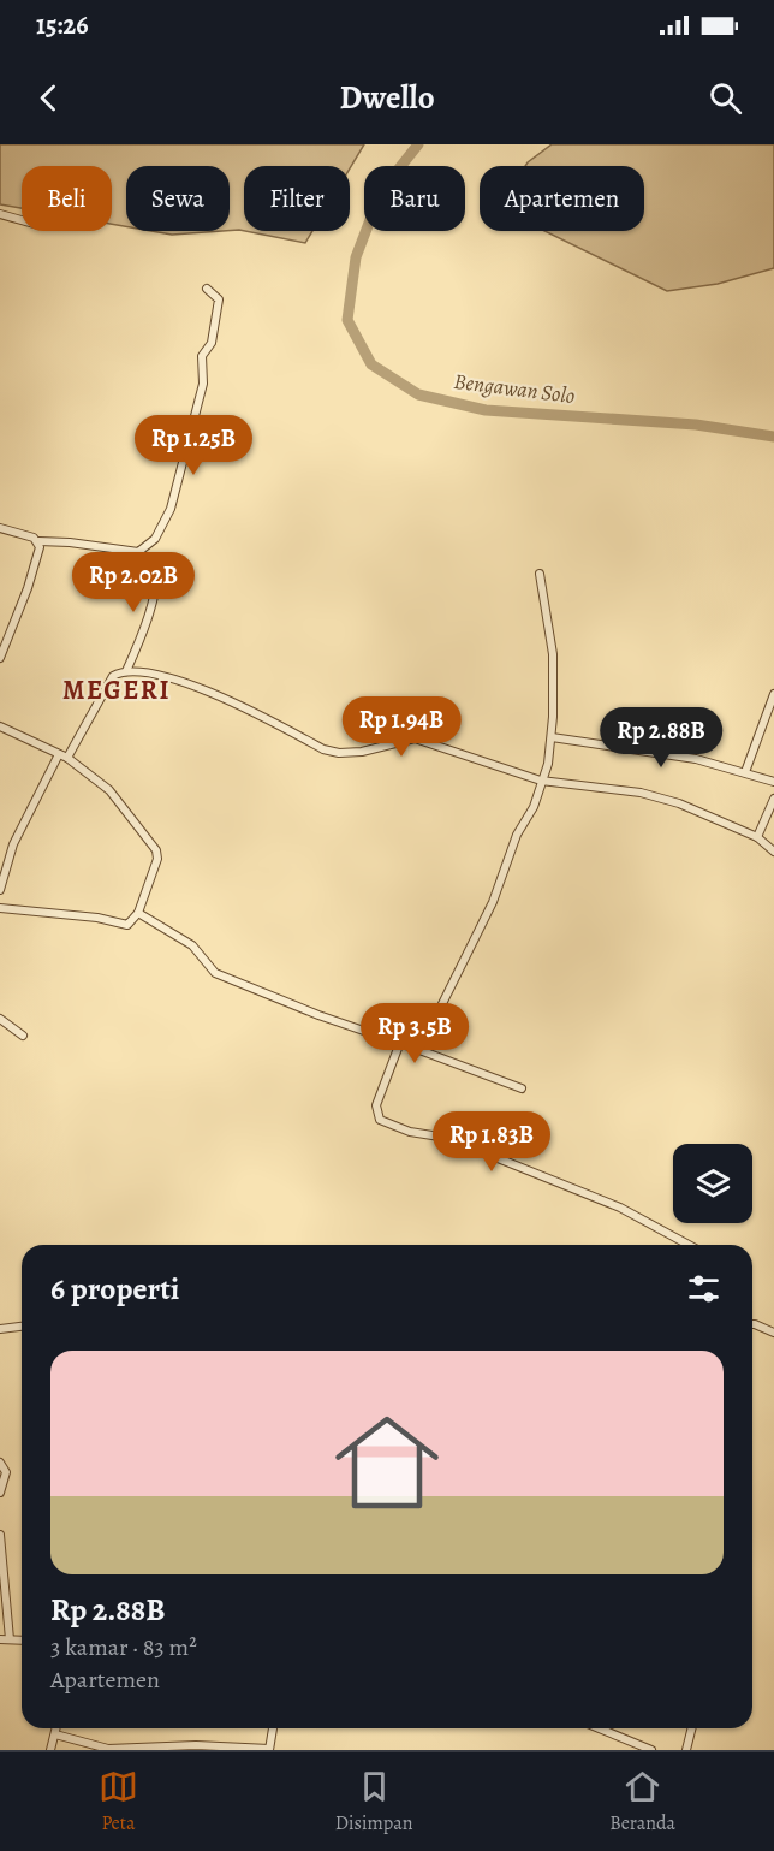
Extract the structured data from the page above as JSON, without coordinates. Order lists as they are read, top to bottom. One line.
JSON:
{"districts":["MEGERI"],"water":["Bengawan Solo"],"page":{"status":"15:26","header":"Dwello","chip":["Beli","Sewa","Filter","Baru","Apartemen"],"price":["Rp 1.25B","Rp 2.02B","Rp 1.94B","Rp 2.88B","Rp 3.5B","Rp 1.83B"],"heading":"6 properti","list":[{"name":"Rp 2.88B","note":"3 kamar · 83 m² · Apartemen"}],"tabs":["Peta","Disimpan","Beranda"]}}
